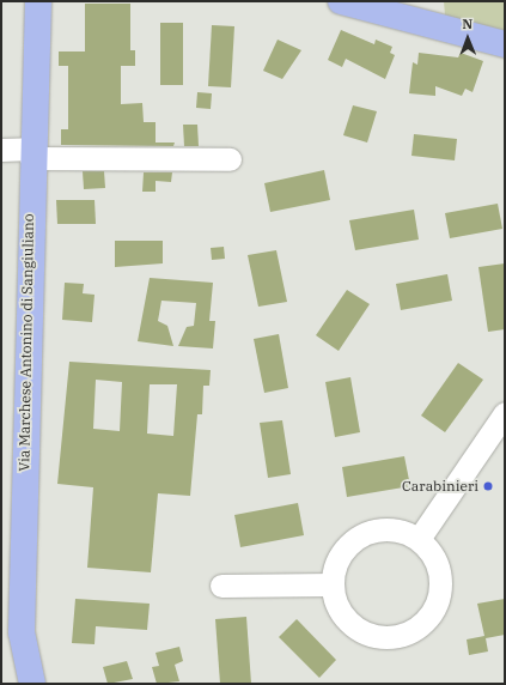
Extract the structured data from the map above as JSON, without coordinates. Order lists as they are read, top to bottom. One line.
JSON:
{"streets":{"main road":["Via Marchese Antonino di Sangiuliano"]},"places":["Carabinieri"],"north":"top"}
